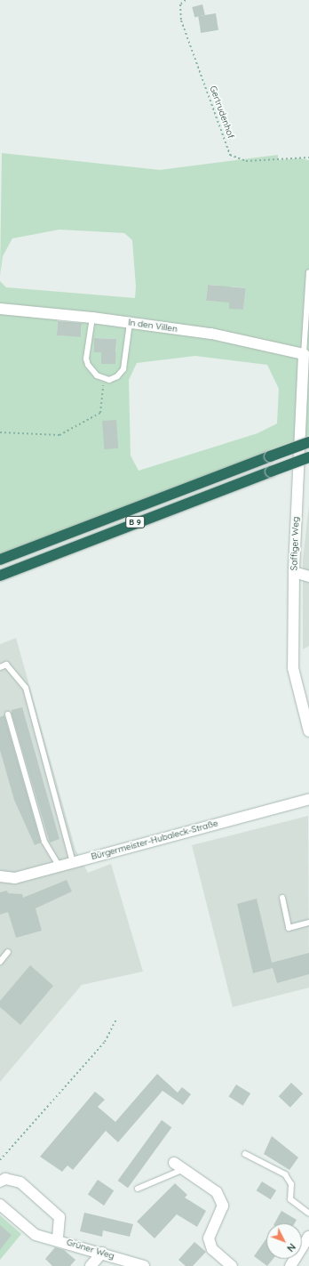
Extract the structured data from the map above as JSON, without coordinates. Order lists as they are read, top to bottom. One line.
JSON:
{"streets":{"highway":["B 9"],"street":["In den Villen","Saffiger Weg","Bürgermeister-Hubaleck-Straße","Grüner Weg"],"path":["Gertrudenhof"]},"crossings":[["In den Villen","Saffiger Weg"]],"north":"bottom right"}
